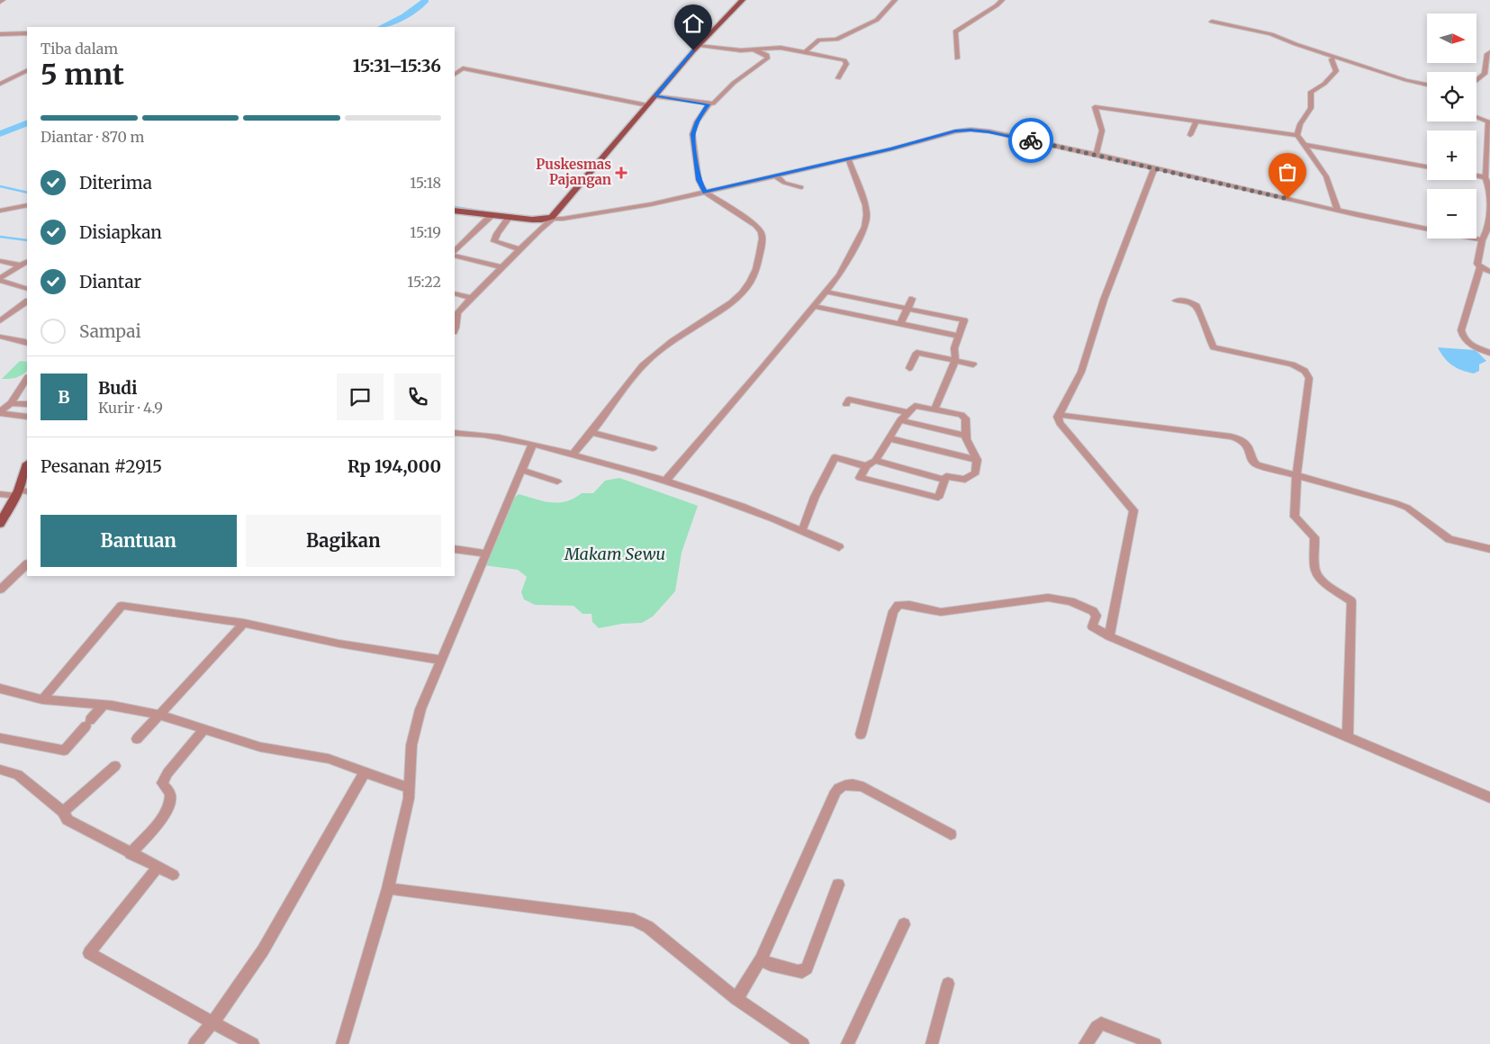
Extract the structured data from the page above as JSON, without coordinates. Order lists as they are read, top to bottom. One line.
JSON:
{"parks":["Makam Sewu"],"places":{"health":["Puskesmas Pajangan"]},"north":"right","page":{"map_buttons":["+","−"],"heading":["5 mnt","Tiba dalam","15:31–15:36"],"panel":["Budi","Kurir · 4.9","Pesanan #2915","Rp 194,000"],"bar":"Diantar · 870 m","list":[["Diterima","15:18"],["Disiapkan","15:19"],["Diantar","15:22"],"Sampai"],"round":"B","buttons":["Bantuan","Bagikan"]}}
